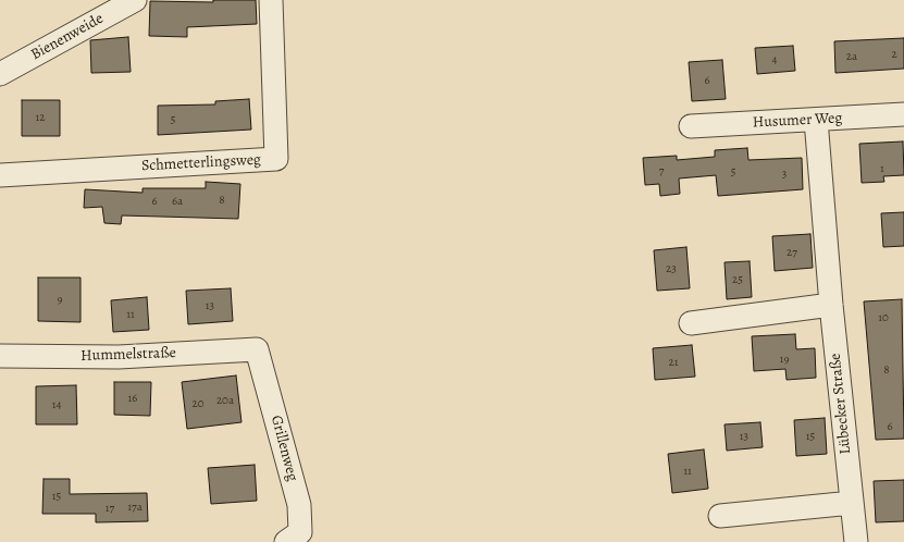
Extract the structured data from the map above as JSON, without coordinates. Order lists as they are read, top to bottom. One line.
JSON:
{"streets":{"street":["Bienenweide","Husumer Weg","Schmetterlingsweg","Hummelstraße","Lübecker Straße","Grillenweg"]},"crossings":[["Husumer Weg","Lübecker Straße"],["Hummelstraße","Grillenweg"]],"house_numbers":["2","2a","4","6","12","5","1","7","5","3","8","6","6a","27","23","25","9","13","11","10","19","21","8","16","20a","20","14","6","13","15","11","15","17a","17"]}
